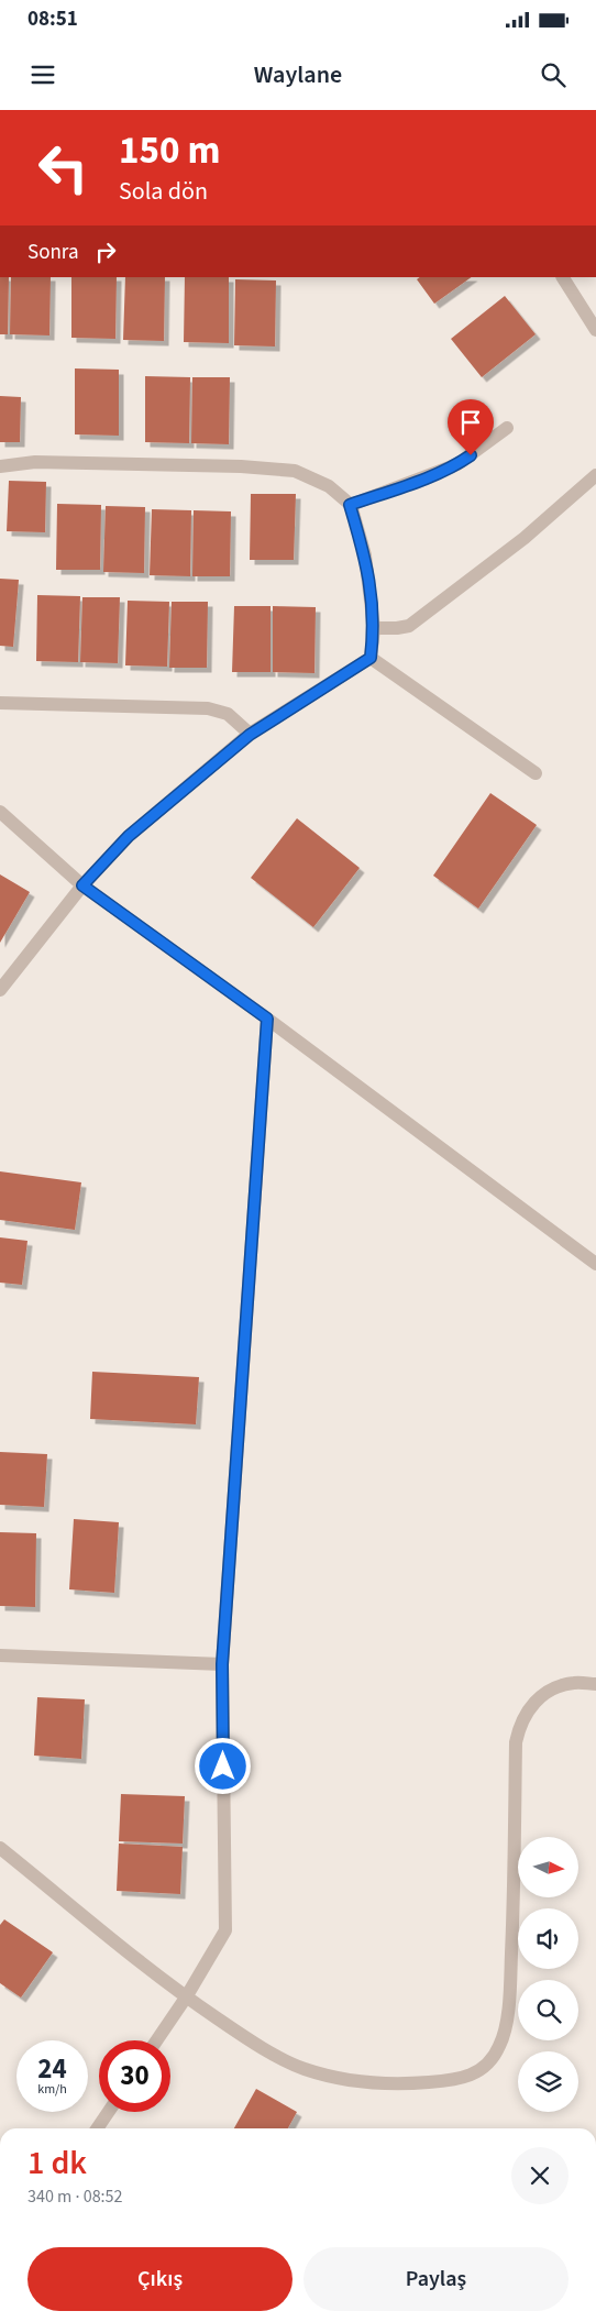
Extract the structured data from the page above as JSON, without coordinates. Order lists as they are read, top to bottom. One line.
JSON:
{"north":"right","page":{"status":"08:51","header":"Waylane","turn":["150 m","Sola dön"],"then":"Sonra","speed":"24 km/h","limit":"30","heading":["1 dk","340 m · 08:52"],"buttons":["Çıkış","Paylaş"]}}
